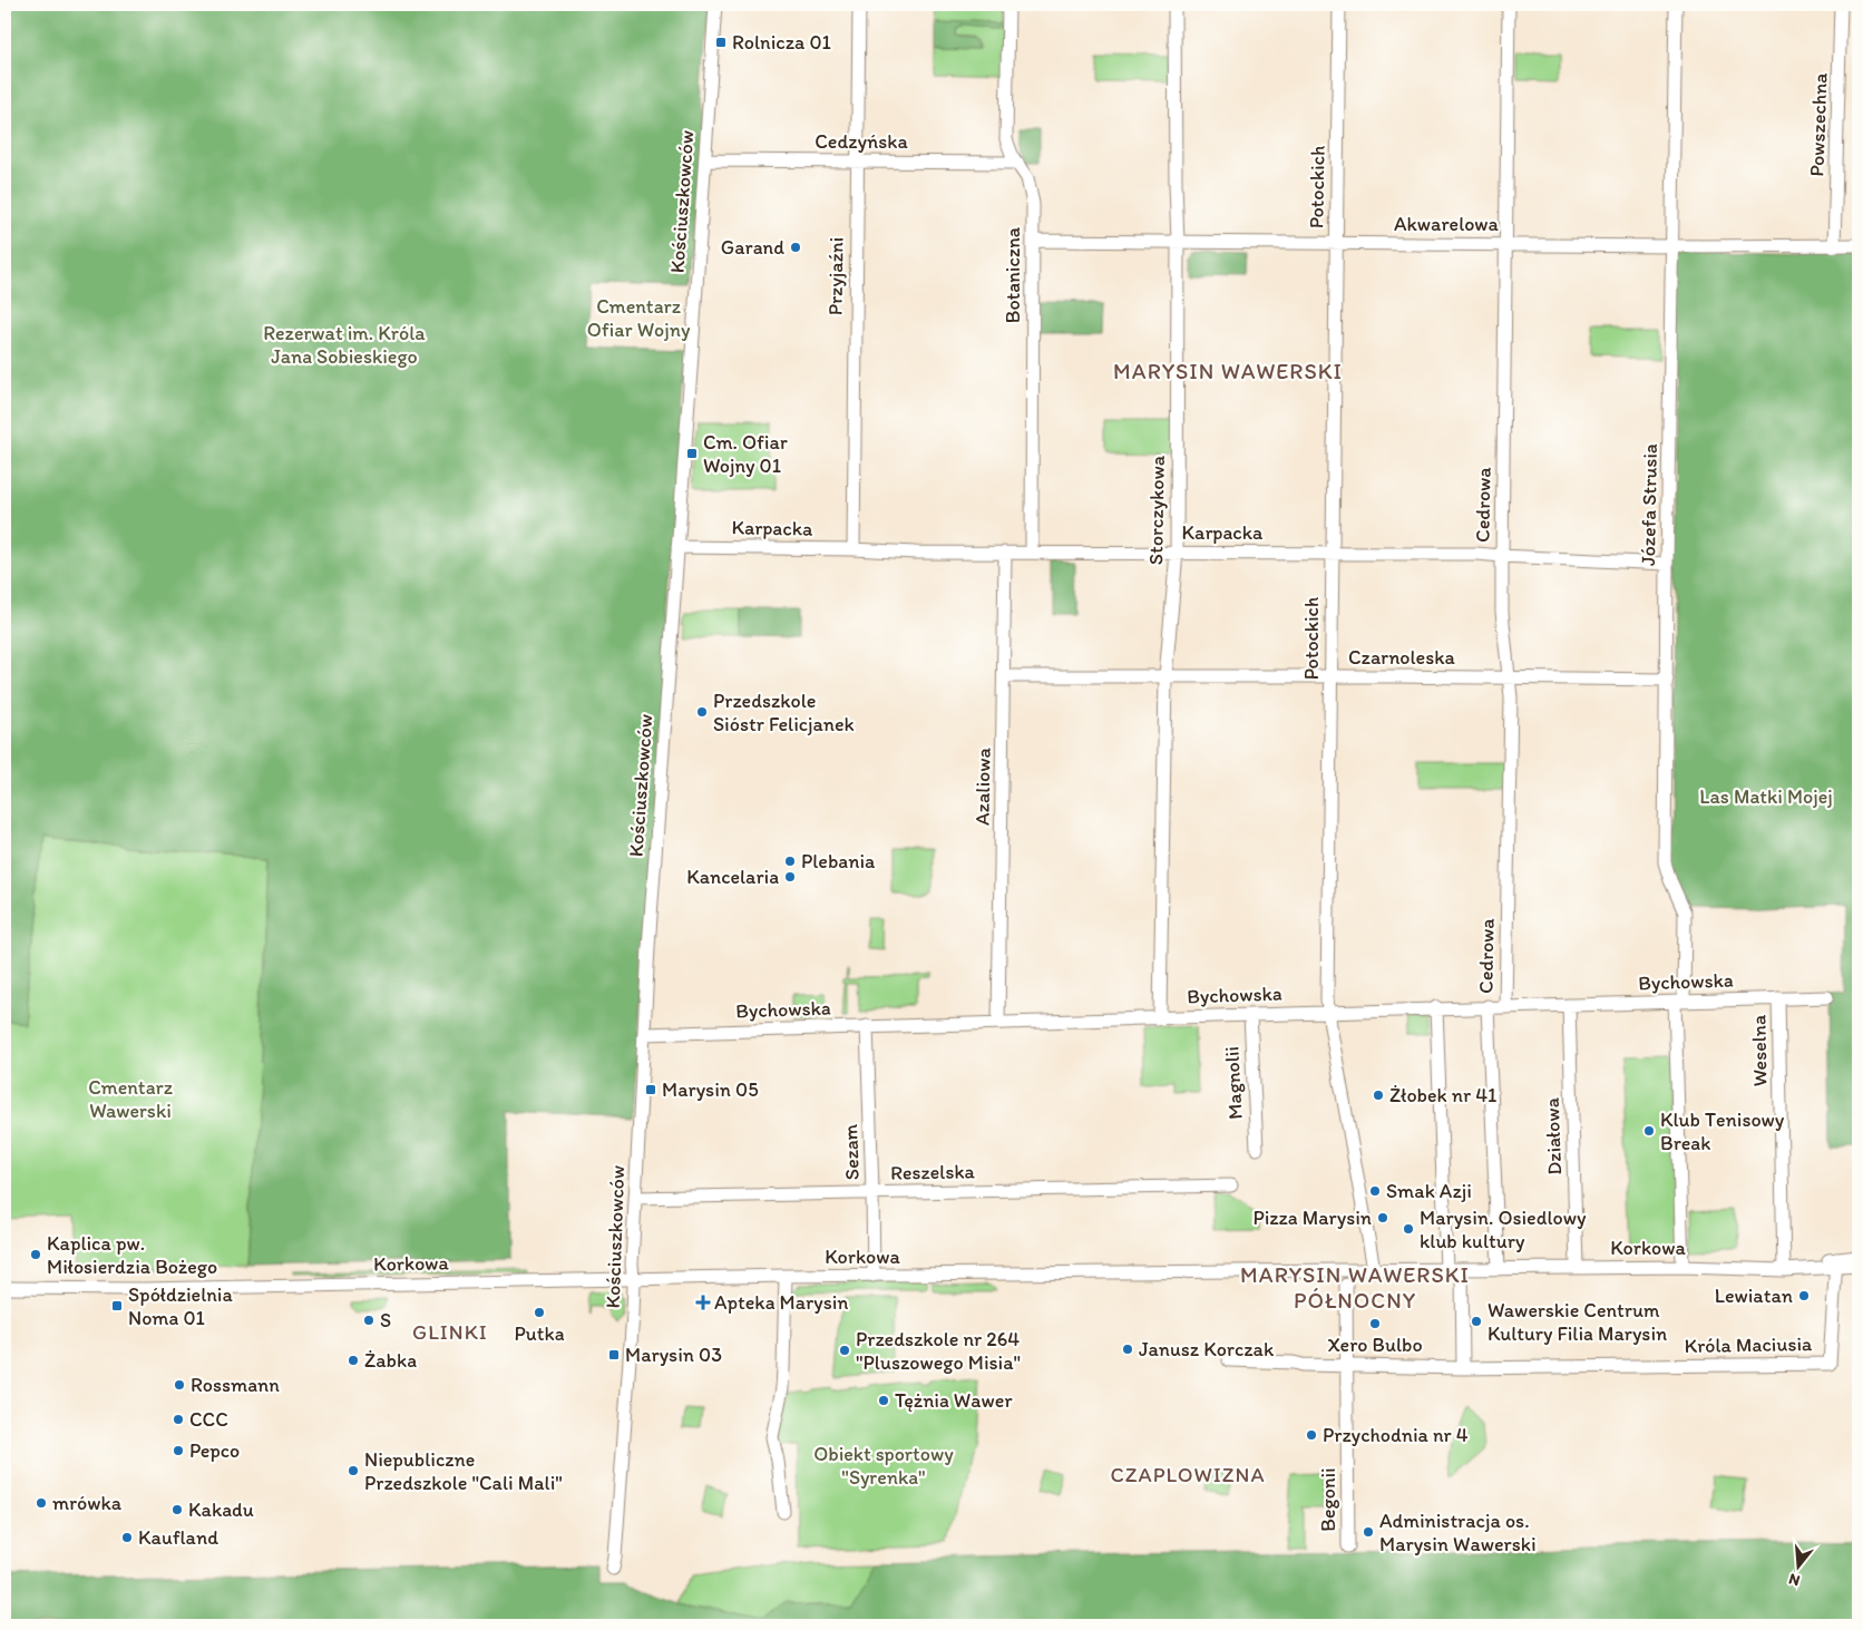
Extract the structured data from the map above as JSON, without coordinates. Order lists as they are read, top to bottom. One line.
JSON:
{"streets":{"street":["Powszechna","Cedzyńska","Potockich","Kościuszkowców","Akwarelowa","Botaniczna","Przyjaźni","Cedrowa","Józefa Strusia","Storczykowa","Karpacka","Czarnoleska","Azaliowa","Bychowska","Weselna","Magnolii","Działowa","Sezam","Reszelska","Korkowa","Króla Maciusia","Begonii"]},"crossings":[["Powszechna","Akwarelowa"],["Cedzyńska","Kościuszkowców"],["Cedzyńska","Botaniczna"],["Cedzyńska","Przyjaźni"],["Potockich","Akwarelowa"],["Potockich","Karpacka"],["Potockich","Czarnoleska"],["Potockich","Bychowska"],["Potockich","Korkowa"],["Kościuszkowców","Karpacka"],["Kościuszkowców","Bychowska"],["Kościuszkowców","Reszelska"],["Kościuszkowców","Korkowa"],["Akwarelowa","Botaniczna"],["Akwarelowa","Cedrowa"],["Akwarelowa","Józefa Strusia"],["Akwarelowa","Storczykowa"],["Botaniczna","Karpacka"],["Przyjaźni","Karpacka"],["Cedrowa","Karpacka"],["Cedrowa","Czarnoleska"],["Cedrowa","Bychowska"],["Józefa Strusia","Karpacka"],["Józefa Strusia","Czarnoleska"],["Józefa Strusia","Bychowska"],["Józefa Strusia","Korkowa"],["Storczykowa","Karpacka"],["Storczykowa","Czarnoleska"],["Storczykowa","Bychowska"],["Karpacka","Azaliowa"],["Czarnoleska","Azaliowa"],["Azaliowa","Bychowska"],["Bychowska","Weselna"],["Bychowska","Magnolii"],["Bychowska","Działowa"],["Bychowska","Sezam"],["Weselna","Korkowa"],["Działowa","Korkowa"],["Sezam","Reszelska"],["Sezam","Korkowa"],["Korkowa","Króla Maciusia"],["Króla Maciusia","Begonii"]],"districts":["MARYSIN WAWERSKI","MARYSIN WAWERSKI PÓŁNOCNY","GLINKI","CZAPLOWIZNA"],"parks":["Cmentarz Ofiar Wojny","Rezerwat im. Króla Jana Sobieskiego","Las Matki Mojej","Cmentarz Wawerski","Obiekt sportowy \"Syrenka\""],"places":{"transit":["Rolnicza 01","Cm. Ofiar Wojny 01","Marysin 05","Spółdzielnia Noma 01","Marysin 03"],"other":["Garand","Przedszkole Sióstr Felicjanek","Plebania","Kancelaria","Żłobek nr 41","Klub Tenisowy Break","Smak Azji","Pizza Marysin","Marysin. Osiedlowy klub kultury","Kaplica pw. Miłosierdzia Bożego","Lewiatan","Putka","S","Wawerskie Centrum Kultury Filia Marysin","Xero Bulbo","Janusz Korczak","Przedszkole nr 264 \"Pluszowego Misia\"","Żabka","Rossmann","Tężnia Wawer","CCC","Przychodnia nr 4","Pepco","Niepubliczne Przedszkole \"Cali Mali\"","mrówka","Kakadu","Administracja os. Marysin Wawerski","Kaufland"],"health":["Apteka Marysin"]},"north":"bottom"}
